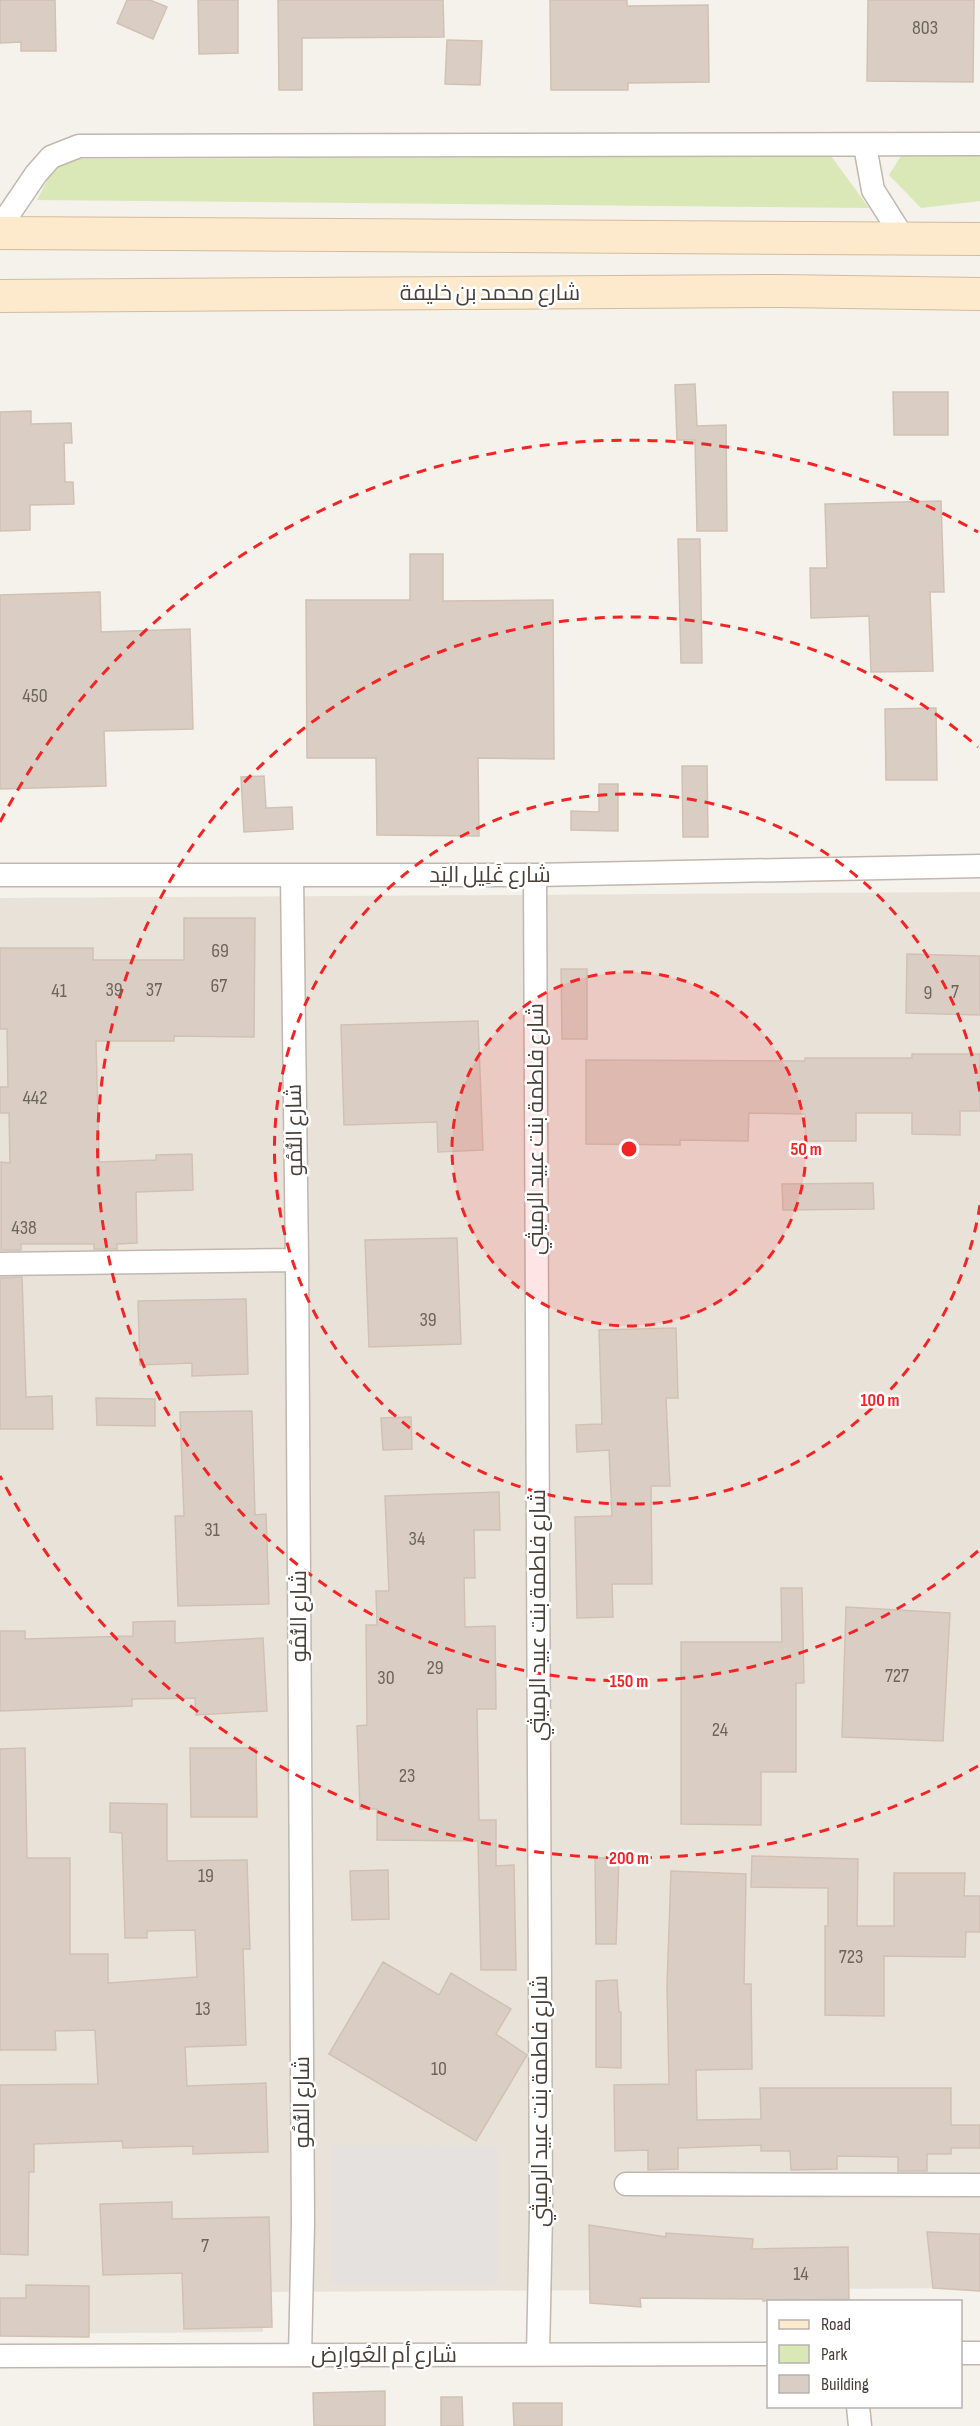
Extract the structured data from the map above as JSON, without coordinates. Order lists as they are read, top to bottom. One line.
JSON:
{"streets":{"main road":["شارع محمد بن خليفة"],"street":["شارع غَلِيل اليَد","شارع فاطمة بنت عبيد الرميثي","شارع النُّمُو","شارع أم العُوارِض"]},"crossings":[["شارع غَلِيل اليَد","شارع فاطمة بنت عبيد الرميثي"],["شارع غَلِيل اليَد","شارع النُّمُو"],["شارع فاطمة بنت عبيد الرميثي","شارع أم العُوارِض"],["شارع النُّمُو","شارع أم العُوارِض"]],"house_numbers":["803","450","69","67","39","37","41","7","9","442","438","39","31","34","29","727","30","24","23","19","723","13","10","7","14"],"legend":["Road","Park","Building"],"rings":["50 m","100 m","150 m","200 m"]}
